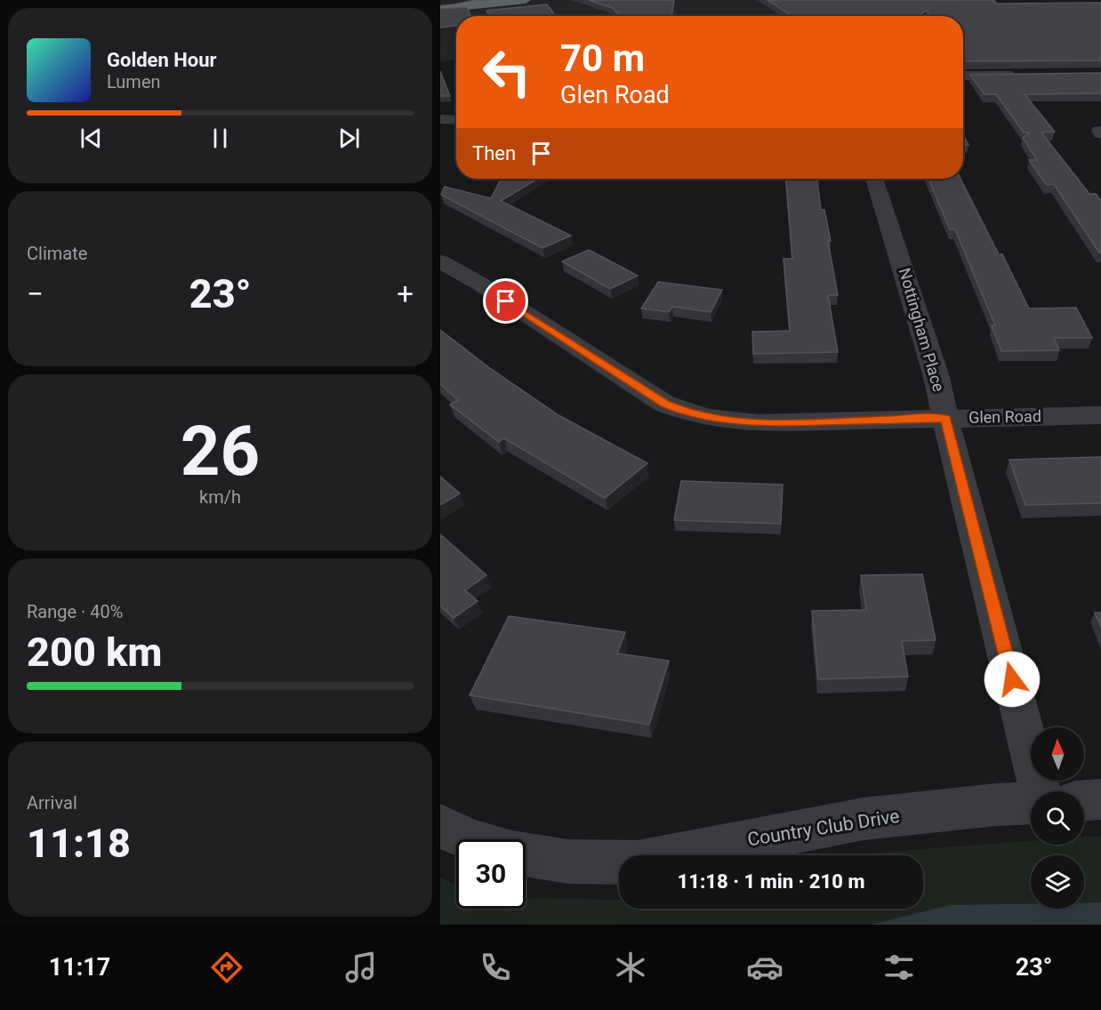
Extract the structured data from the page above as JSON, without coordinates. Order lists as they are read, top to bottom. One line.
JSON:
{"streets":{"street":["Nottingham Place","Glen Road","Country Club Drive"]},"crossings":[["Nottingham Place","Glen Road"]],"north":"top","page":{"turn":["70 m","Glen Road"],"song":["Golden Hour","Lumen"],"then":"Then","tile":["Climate",["26","km/h"],["Range · 40%","200 km"],["Arrival","11:18"]],"heat":["−","23°","+"],"limit":"30","trip":"11:18 · 1 min · 210 m","tabs":["11:17","23°"]}}
